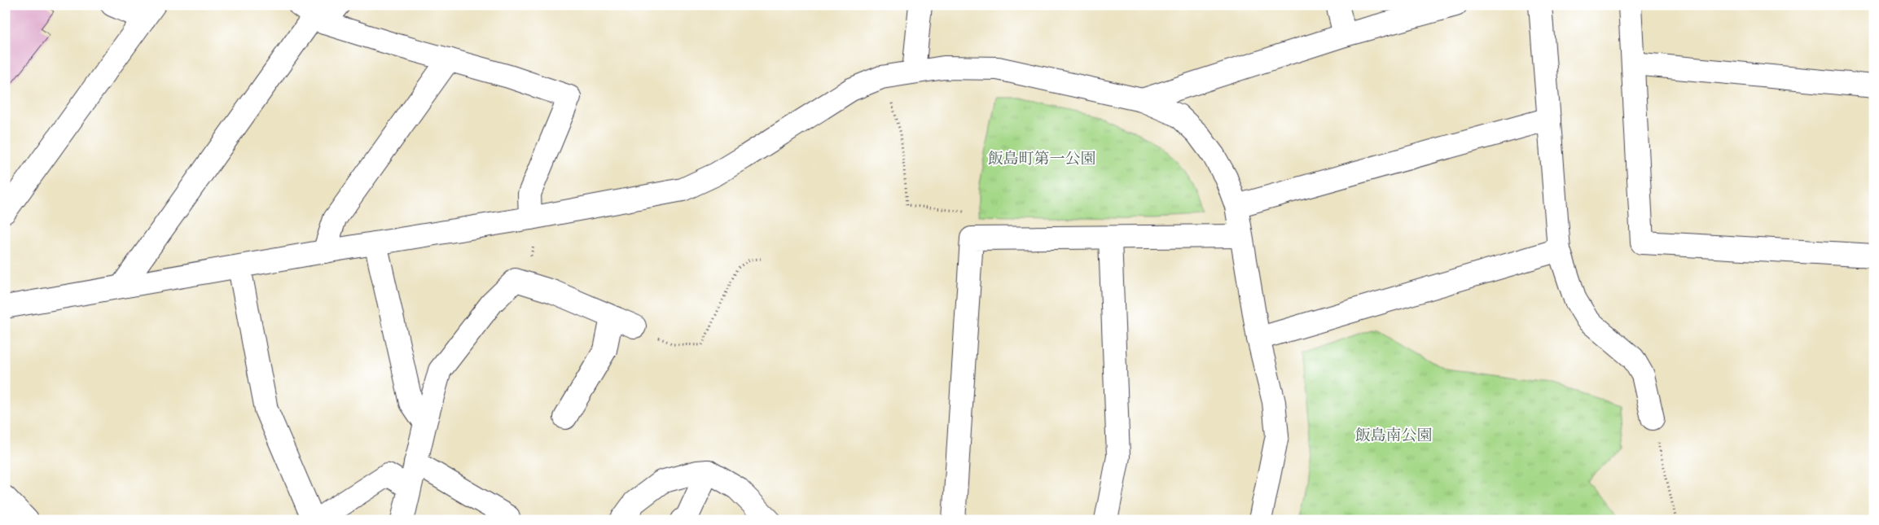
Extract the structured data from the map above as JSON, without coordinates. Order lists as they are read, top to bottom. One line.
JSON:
{"parks":["飯島町第一公園","飯島南公園"]}
